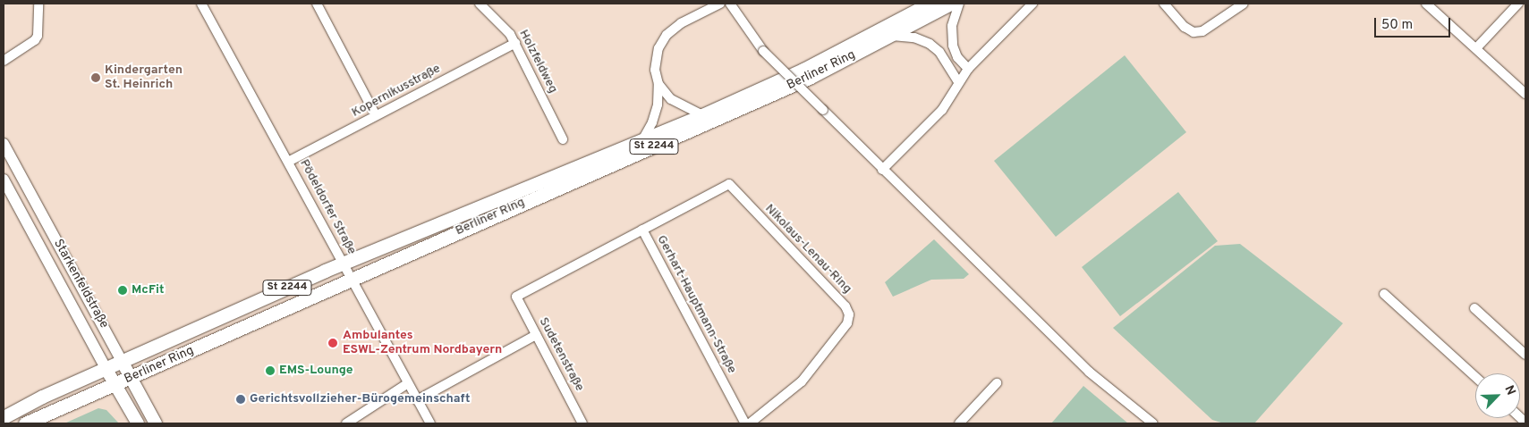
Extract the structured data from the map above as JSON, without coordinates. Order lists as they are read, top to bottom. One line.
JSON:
{"streets":{"main road":["Berliner Ring","St 2244","Starkenfeldstraße"],"street":["Holzfeldweg","Kopernikusstraße","Pödeldorfer Straße","Nikolaus-Lenau-Ring","Gerhart-Hauptmann-Straße","Sudetenstraße"]},"crossings":[["Holzfeldweg","Kopernikusstraße"],["Berliner Ring","Pödeldorfer Straße"],["Berliner Ring","Starkenfeldstraße"],["Kopernikusstraße","Pödeldorfer Straße"],["Nikolaus-Lenau-Ring","Gerhart-Hauptmann-Straße"],["Gerhart-Hauptmann-Straße","Sudetenstraße"]],"places":["Kindergarten St. Heinrich","McFit","Ambulantes ESWL-Zentrum Nordbayern","EMS-Lounge","Gerichtsvollzieher-Bürogemeinschaft"],"scale_bar":"50 m","north":"top right"}
